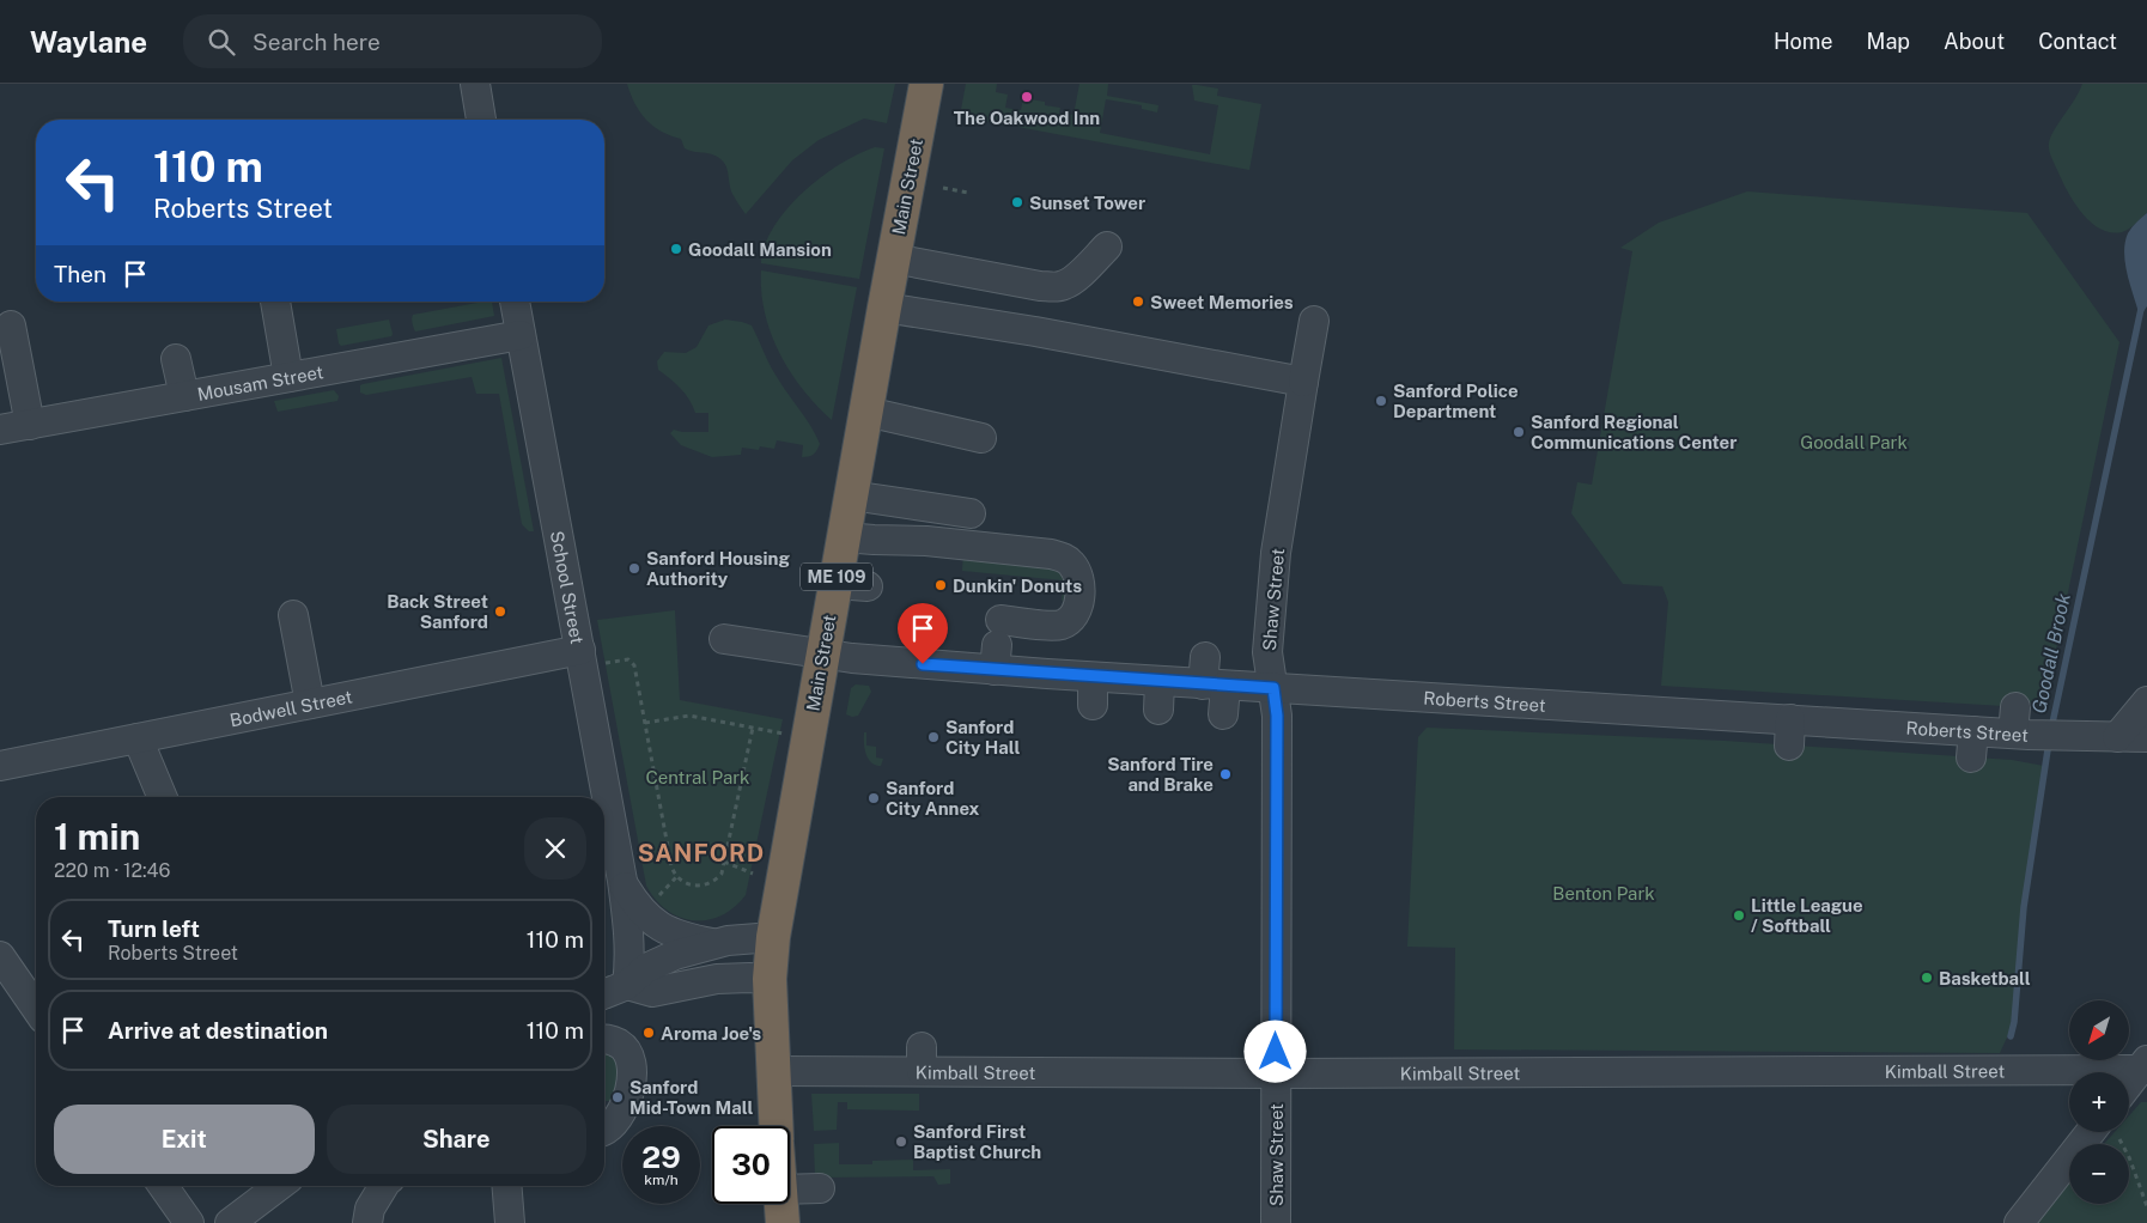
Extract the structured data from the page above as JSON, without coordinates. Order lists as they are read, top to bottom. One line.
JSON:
{"streets":{"highway":["Main Street","ME 109"],"street":["Mousam Street","School Street","Shaw Street","Roberts Street","Bodwell Street","Kimball Street"]},"crossings":[["Main Street","Roberts Street"],["Main Street","Kimball Street"],["Mousam Street","School Street"],["School Street","Bodwell Street"],["Shaw Street","Roberts Street"],["Shaw Street","Kimball Street"]],"districts":["SANFORD"],"water":["Goodall Brook"],"parks":["Goodall Park","Central Park","Benton Park"],"places":["The Oakwood Inn","Sunset Tower","Goodall Mansion","Sweet Memories","Sanford Police Department","Sanford Regional Communications Center","Sanford Housing Authority","Dunkin' Donuts","Back Street Sanford","Sanford City Hall","Sanford Tire and Brake","Sanford City Annex","Little League / Softball","Basketball","Aroma Joe's","Sanford Mid-Town Mall","Sanford First Baptist Church"],"north":"bottom left","page":{"header":"Waylane","search":"Search here","nav":["Home","Map","About","Contact"],"turn":["110 m","Roberts Street"],"then":"Then","heading":["1 min","220 m · 12:46"],"list":[{"name":"Turn left","note":"Roberts Street","value":"110 m"},{"name":"Arrive at destination","value":"110 m"}],"map_buttons":["+","−"],"buttons":["Exit","Share"],"speed":"29 km/h","limit":"30"}}
